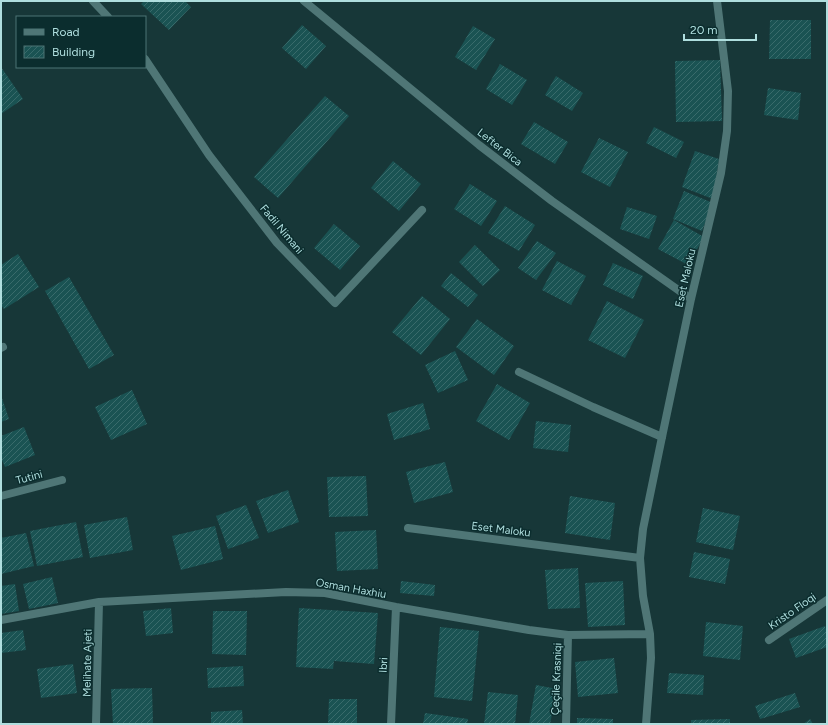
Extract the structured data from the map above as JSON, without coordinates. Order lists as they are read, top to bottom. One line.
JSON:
{"streets":{"street":["Lefter Bica","Fadil Nimani","Eset Maloku","Tutini","Osman Haxhiu","Kristo Floqi","Melihate Ajeti","Ibri","Çeçile Krasniqi"]},"crossings":[["Lefter Bica","Eset Maloku"],["Eset Maloku","Osman Haxhiu"],["Osman Haxhiu","Melihate Ajeti"],["Osman Haxhiu","Ibri"],["Osman Haxhiu","Çeçile Krasniqi"]],"legend":["Road","Building"],"scale_bar":"20 m"}
